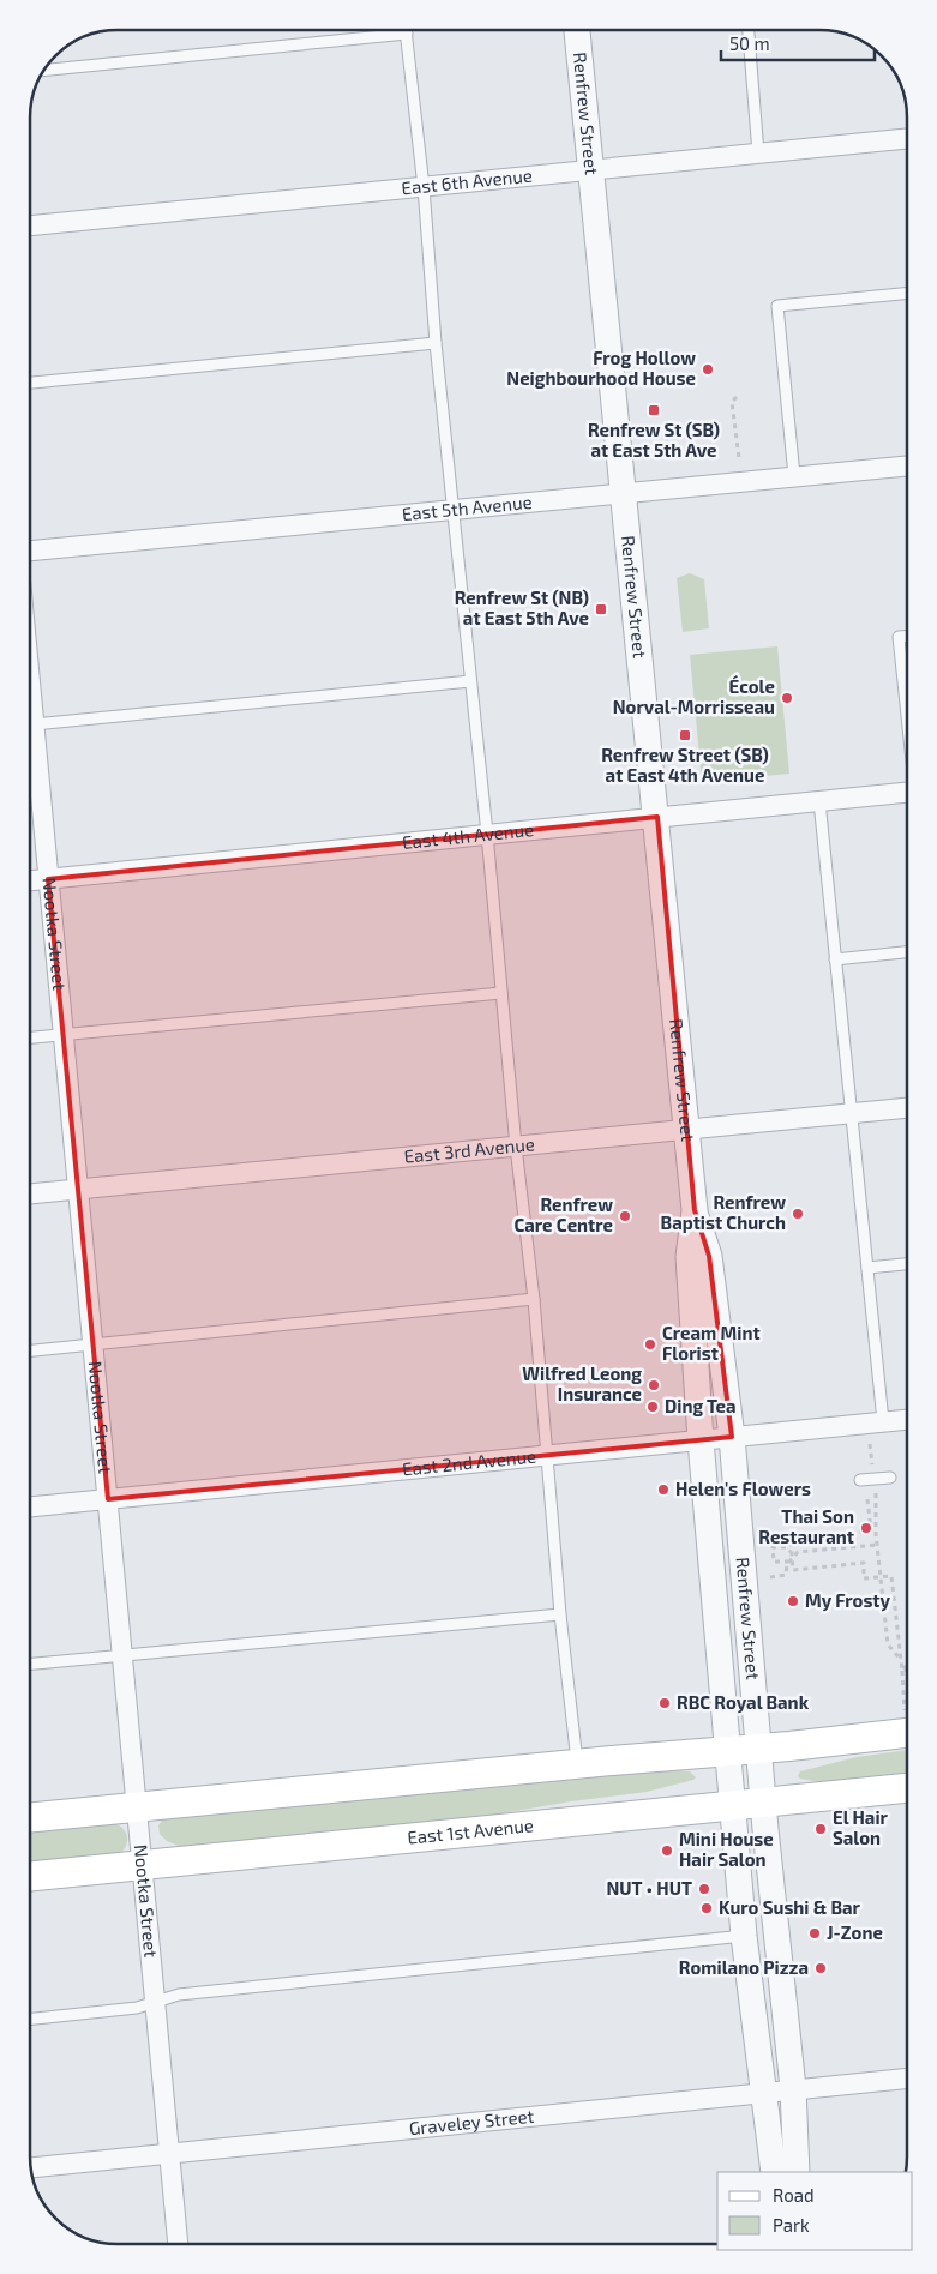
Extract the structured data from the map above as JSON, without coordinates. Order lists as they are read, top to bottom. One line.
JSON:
{"streets":{"main road":["East 1st Avenue"],"street":["Renfrew Street","East 6th Avenue","East 5th Avenue","East 4th Avenue","Nootka Street","East 3rd Avenue","East 2nd Avenue","Graveley Street"]},"crossings":[["Renfrew Street","East 6th Avenue"],["Renfrew Street","East 5th Avenue"],["Renfrew Street","East 4th Avenue"],["Renfrew Street","East 3rd Avenue"],["Renfrew Street","East 2nd Avenue"],["Renfrew Street","East 1st Avenue"],["Renfrew Street","Graveley Street"],["East 4th Avenue","Nootka Street"],["Nootka Street","East 3rd Avenue"],["Nootka Street","East 2nd Avenue"],["Nootka Street","East 1st Avenue"],["Nootka Street","Graveley Street"]],"places":{"other":["Frog Hollow Neighbourhood House","École Norval-Morrisseau","Renfrew Baptist Church","Renfrew Care Centre","Cream Mint Florist","Wilfred Leong Insurance","Ding Tea","Helen's Flowers","Thai Son Restaurant","My Frosty","RBC Royal Bank","El Hair Salon","Mini House Hair Salon","NUT • HUT","Kuro Sushi & Bar","J-Zone","Romilano Pizza"],"transit":["Renfrew St (SB) at East 5th Ave","Renfrew St (NB) at East 5th Ave","Renfrew Street (SB) at East 4th Avenue"]},"legend":["Road","Park"],"scale_bar":"50 m"}
